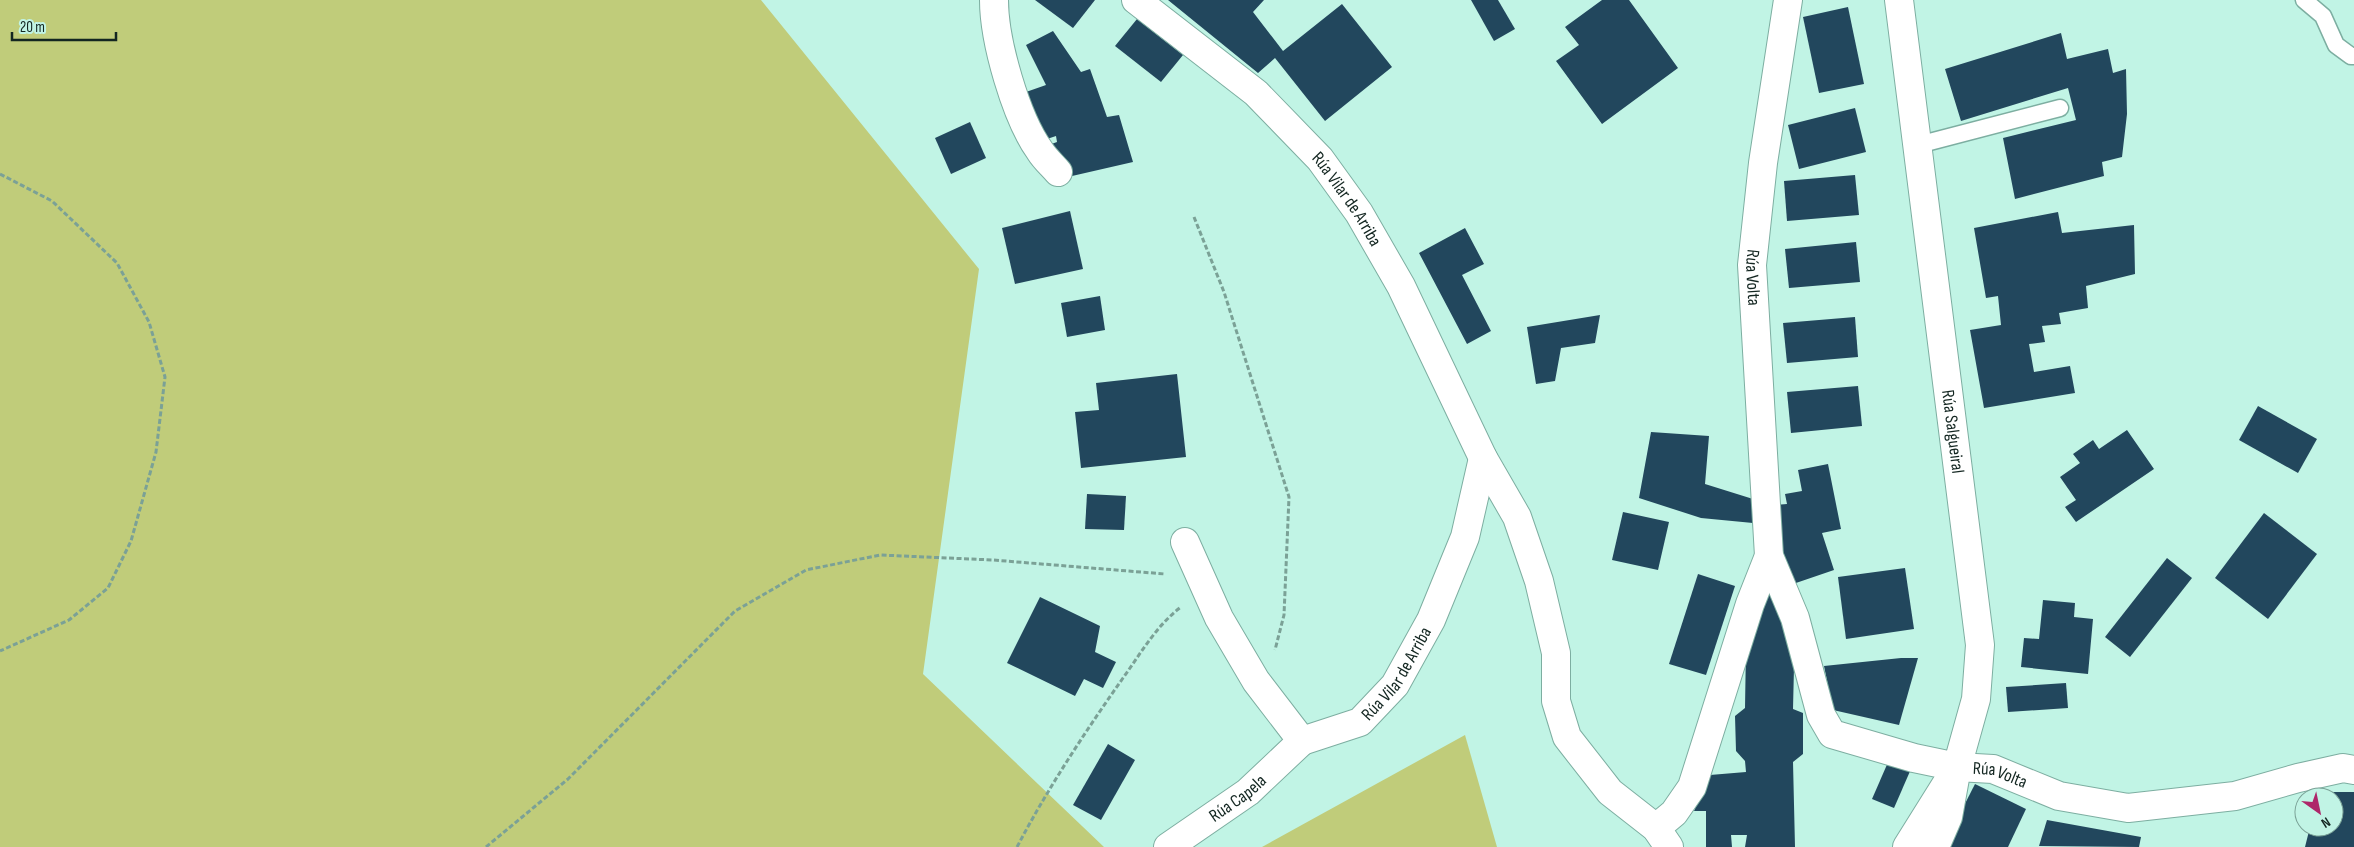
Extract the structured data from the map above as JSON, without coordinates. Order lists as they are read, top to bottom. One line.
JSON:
{"streets":{"street":["Rúa Vilar de Arriba","Rúa Volta","Rúa Salgueiral","Rúa Capela"]},"crossings":[["Rúa Vilar de Arriba","Rúa Volta"],["Rúa Vilar de Arriba","Rúa Capela"],["Rúa Volta","Rúa Salgueiral"]],"scale_bar":"20 m","north":"bottom right"}
